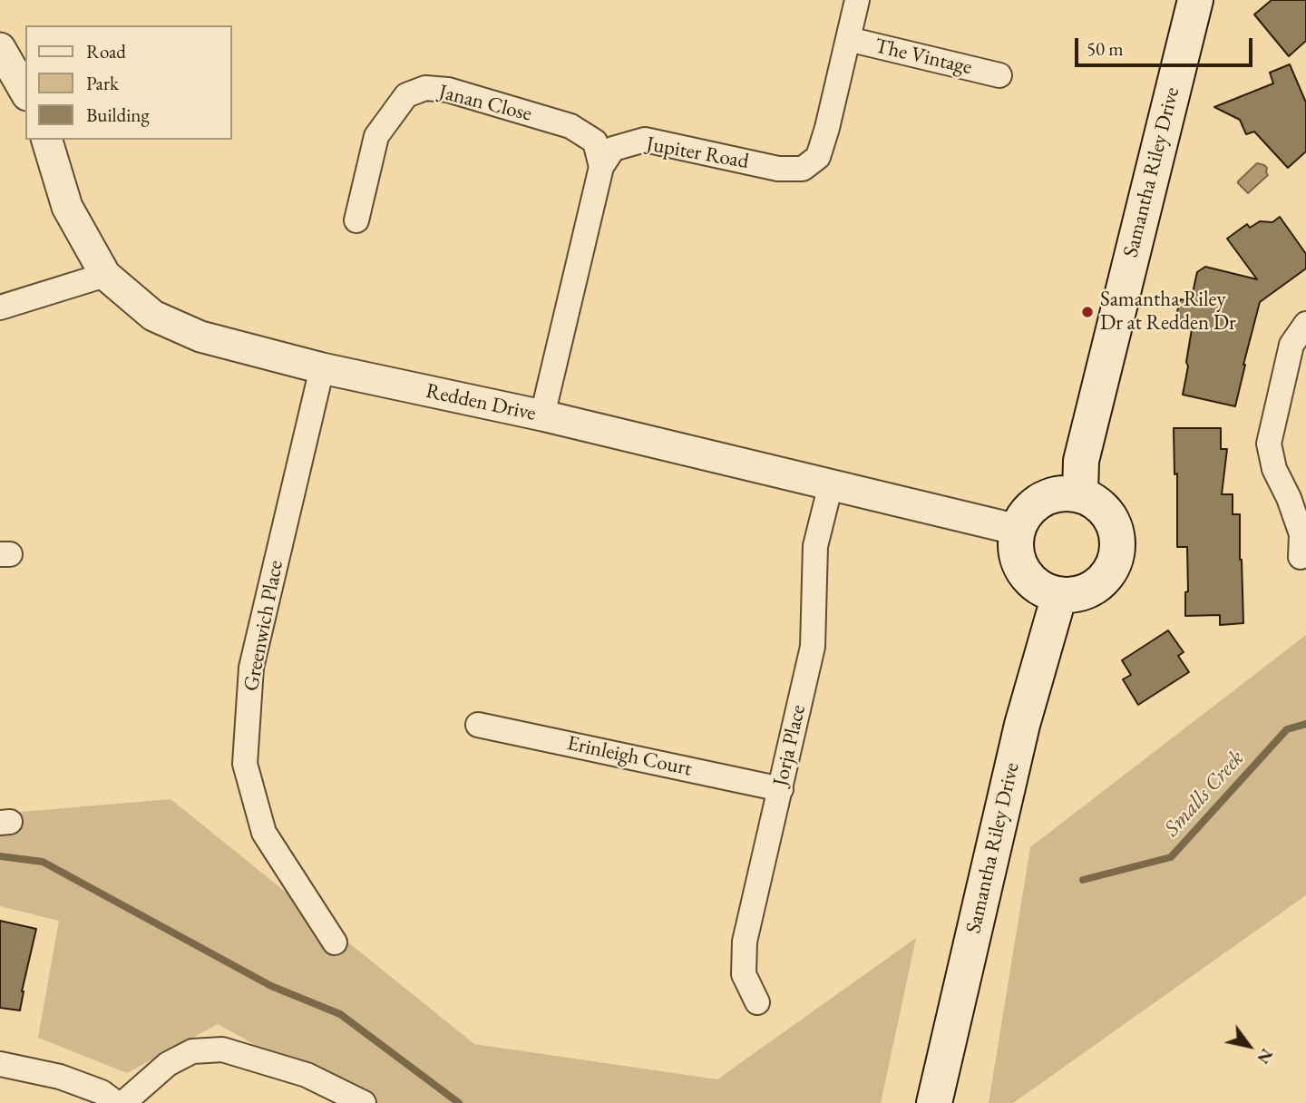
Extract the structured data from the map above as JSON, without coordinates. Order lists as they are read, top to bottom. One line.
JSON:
{"streets":{"main road":["Samantha Riley Drive"],"street":["The Vintage","Janan Close","Jupiter Road","Redden Drive","Greenwich Place","Jorja Place","Erinleigh Court"]},"crossings":[["The Vintage","Jupiter Road"],["Janan Close","Jupiter Road"],["Samantha Riley Drive","Redden Drive"],["Redden Drive","Greenwich Place"],["Redden Drive","Jorja Place"],["Jorja Place","Erinleigh Court"]],"water":["Smalls Creek"],"places":["Samantha Riley Dr at Redden Dr"],"legend":["Road","Park","Building"],"scale_bar":"50 m","north":"bottom right"}
